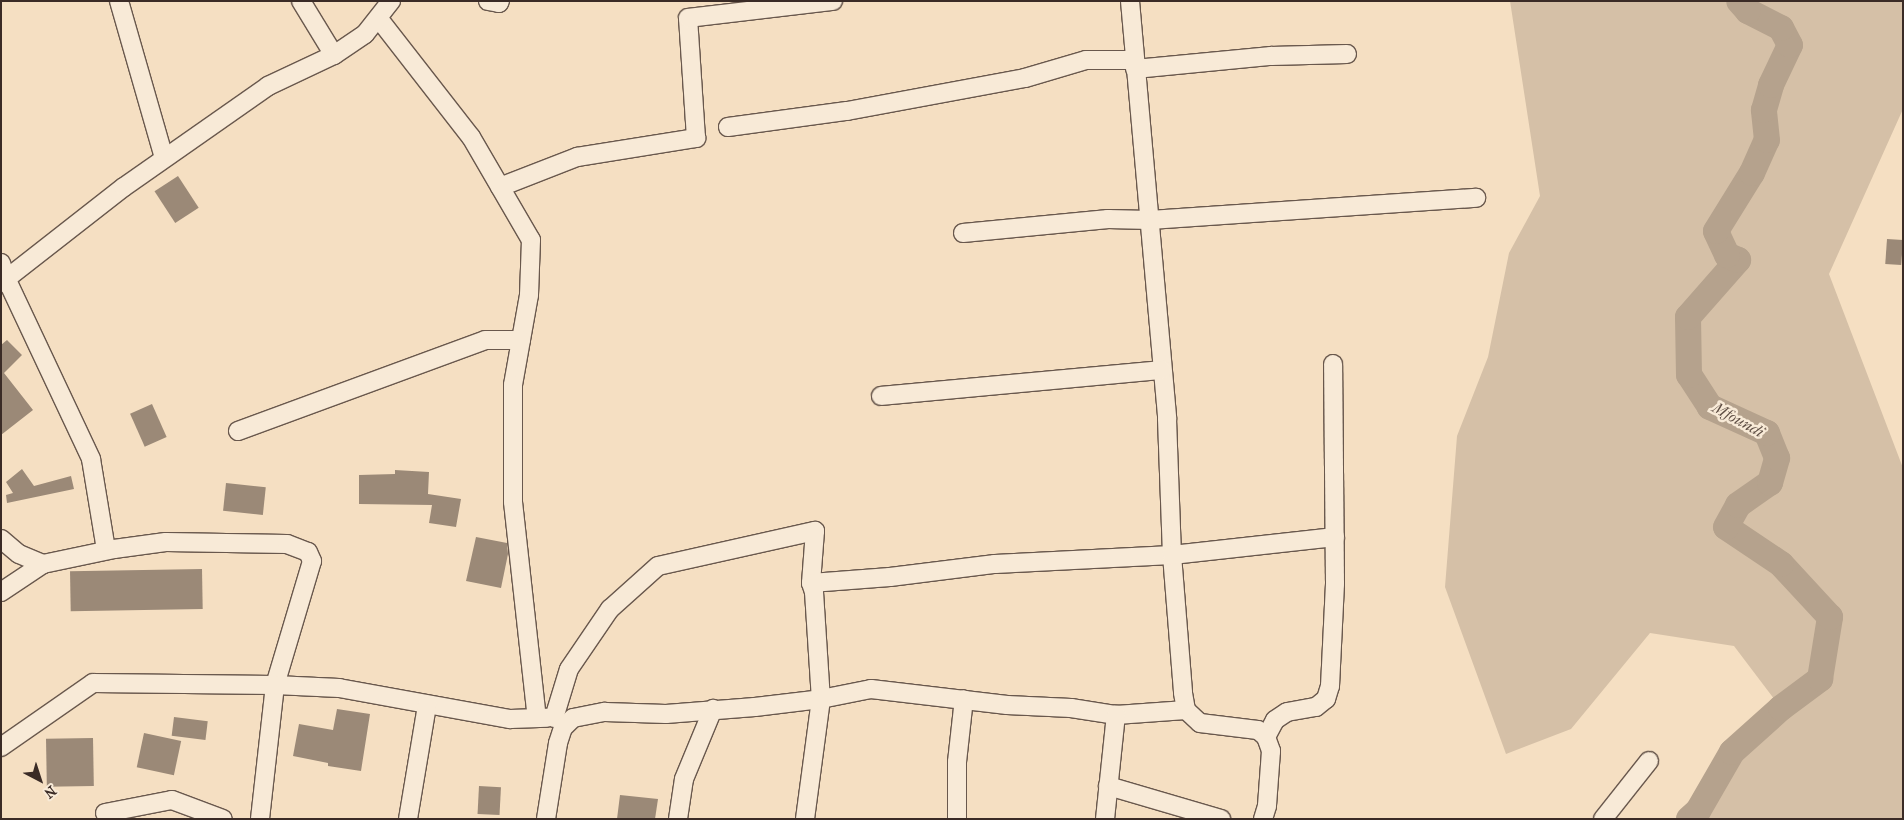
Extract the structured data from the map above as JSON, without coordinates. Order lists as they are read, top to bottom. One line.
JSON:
{"water":["Mfoundi"],"north":"bottom right"}
